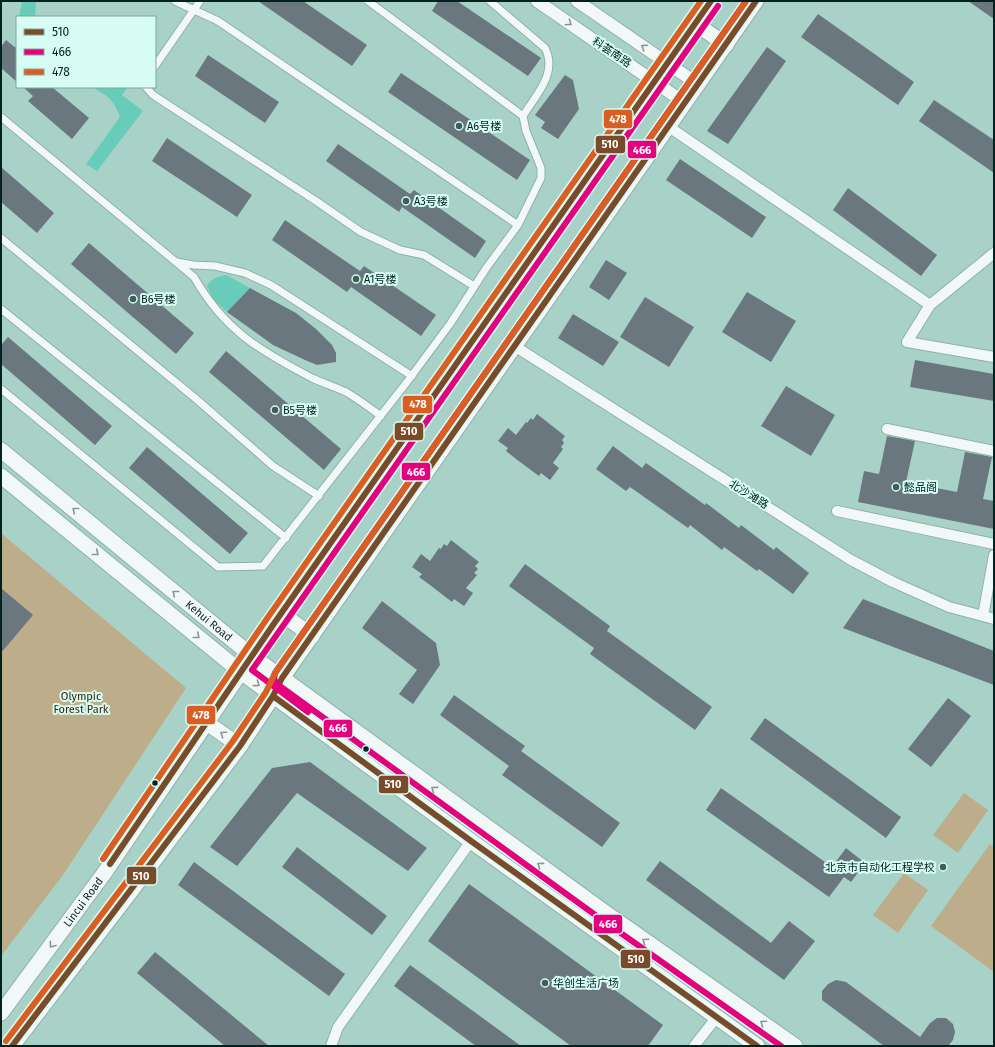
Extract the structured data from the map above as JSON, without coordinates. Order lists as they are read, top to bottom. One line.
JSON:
{"streets":{"main road":["Kehui Road","Lincui Road"],"street":["科荟南路","北沙滩路"]},"crossings":[["科荟南路","Lincui Road"],["Kehui Road","Lincui Road"]],"parks":["Olympic Forest Park"],"places":["A6号楼","A3号楼","A1号楼","B6号楼","B5号楼","懿品阁","北京市自动化工程学校","华创生活广场"],"lines":["transit line 510","transit line 466","transit line 478"],"legend":["510","466","478"]}
